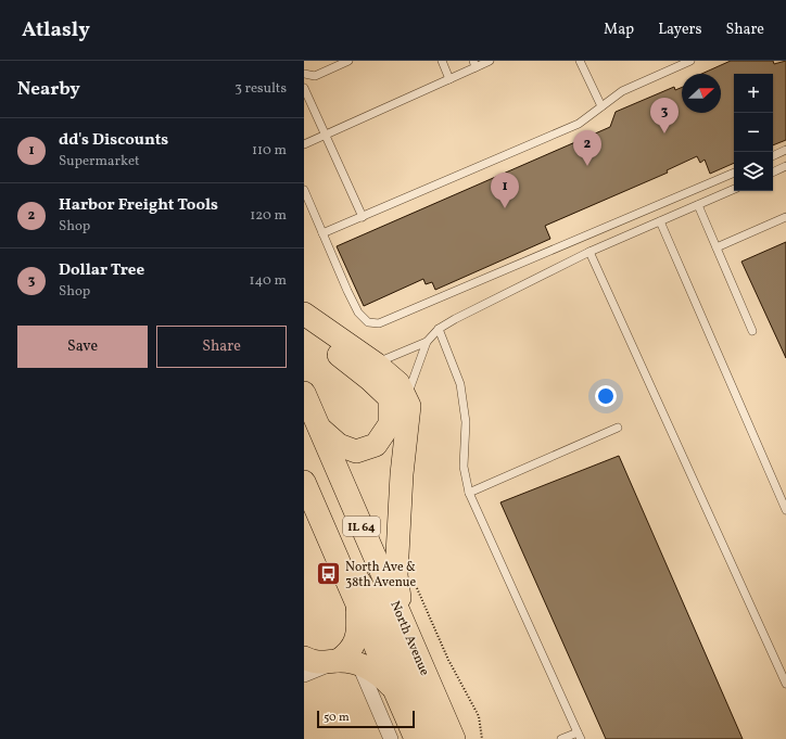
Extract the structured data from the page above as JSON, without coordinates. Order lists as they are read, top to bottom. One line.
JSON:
{"streets":{"main road":["IL 64","North Avenue"]},"places":{"bus stop":["North Ave & 38th Avenue"]},"scale_bar":"50 m","north":"right","page":{"header":"Atlasly","nav":["Map","Layers","Share"],"heading":["Nearby","3 results"],"map_buttons":["+","−"],"pins":["3","2","1"],"list":[{"mark":"1","name":"dd's Discounts","note":"Supermarket","value":"110 m"},{"mark":"2","name":"Harbor Freight Tools","note":"Shop","value":"120 m"},{"mark":"3","name":"Dollar Tree","note":"Shop","value":"140 m"}],"buttons":["Save","Share"],"scale":"50 m"}}
